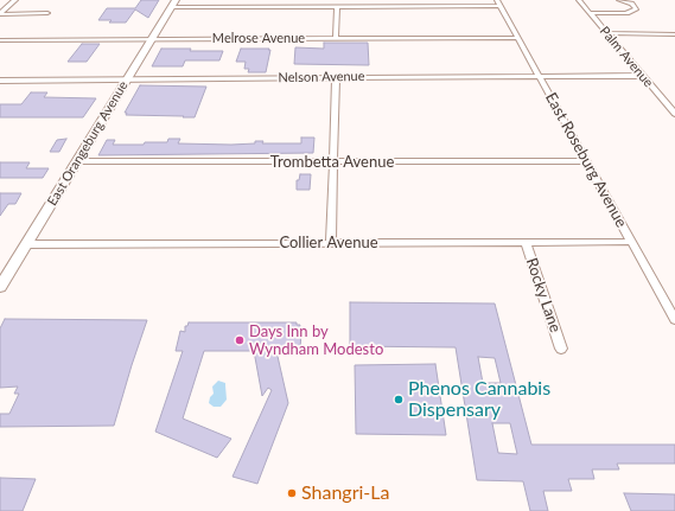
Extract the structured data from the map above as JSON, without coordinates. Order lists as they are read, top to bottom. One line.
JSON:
{"streets":{"street":["Melrose Avenue","Palm Avenue","Nelson Avenue","East Orangeburg Avenue","East Roseburg Avenue","Trombetta Avenue","Collier Avenue","Rocky Lane"]},"crossings":[["Melrose Avenue","East Orangeburg Avenue"],["Melrose Avenue","East Roseburg Avenue"],["Palm Avenue","Nelson Avenue"],["Nelson Avenue","East Orangeburg Avenue"],["Nelson Avenue","East Roseburg Avenue"],["East Orangeburg Avenue","Trombetta Avenue"],["East Orangeburg Avenue","Collier Avenue"],["East Roseburg Avenue","Trombetta Avenue"],["East Roseburg Avenue","Collier Avenue"],["Collier Avenue","Rocky Lane"]],"places":["Days Inn by Wyndham Modesto","Phenos Cannabis Dispensary","Shangri-La"]}
